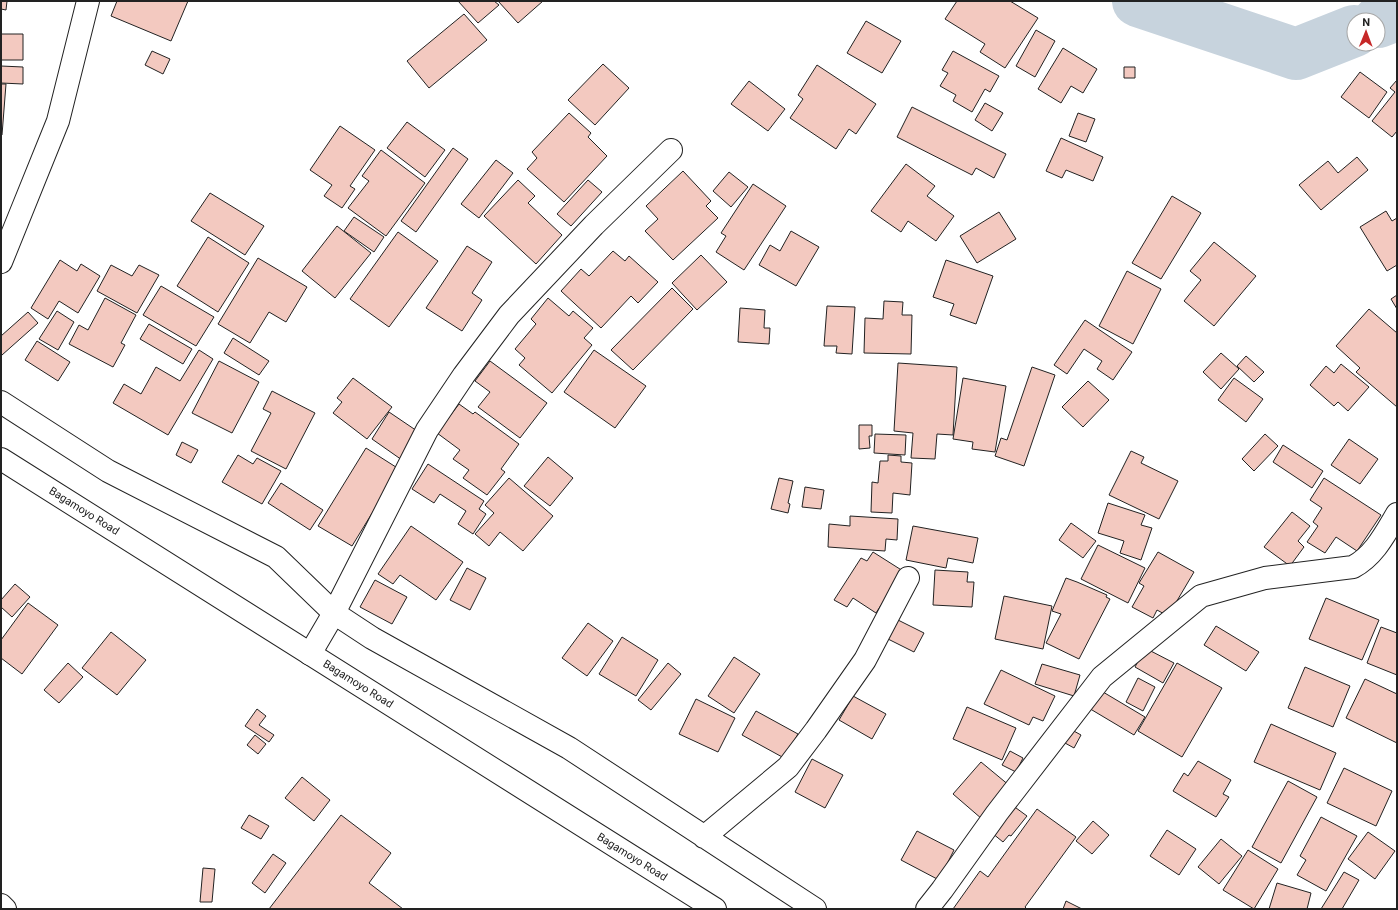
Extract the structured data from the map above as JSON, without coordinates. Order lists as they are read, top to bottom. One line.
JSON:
{"streets":{"main road":["Bagamoyo Road"]},"north":"top"}
